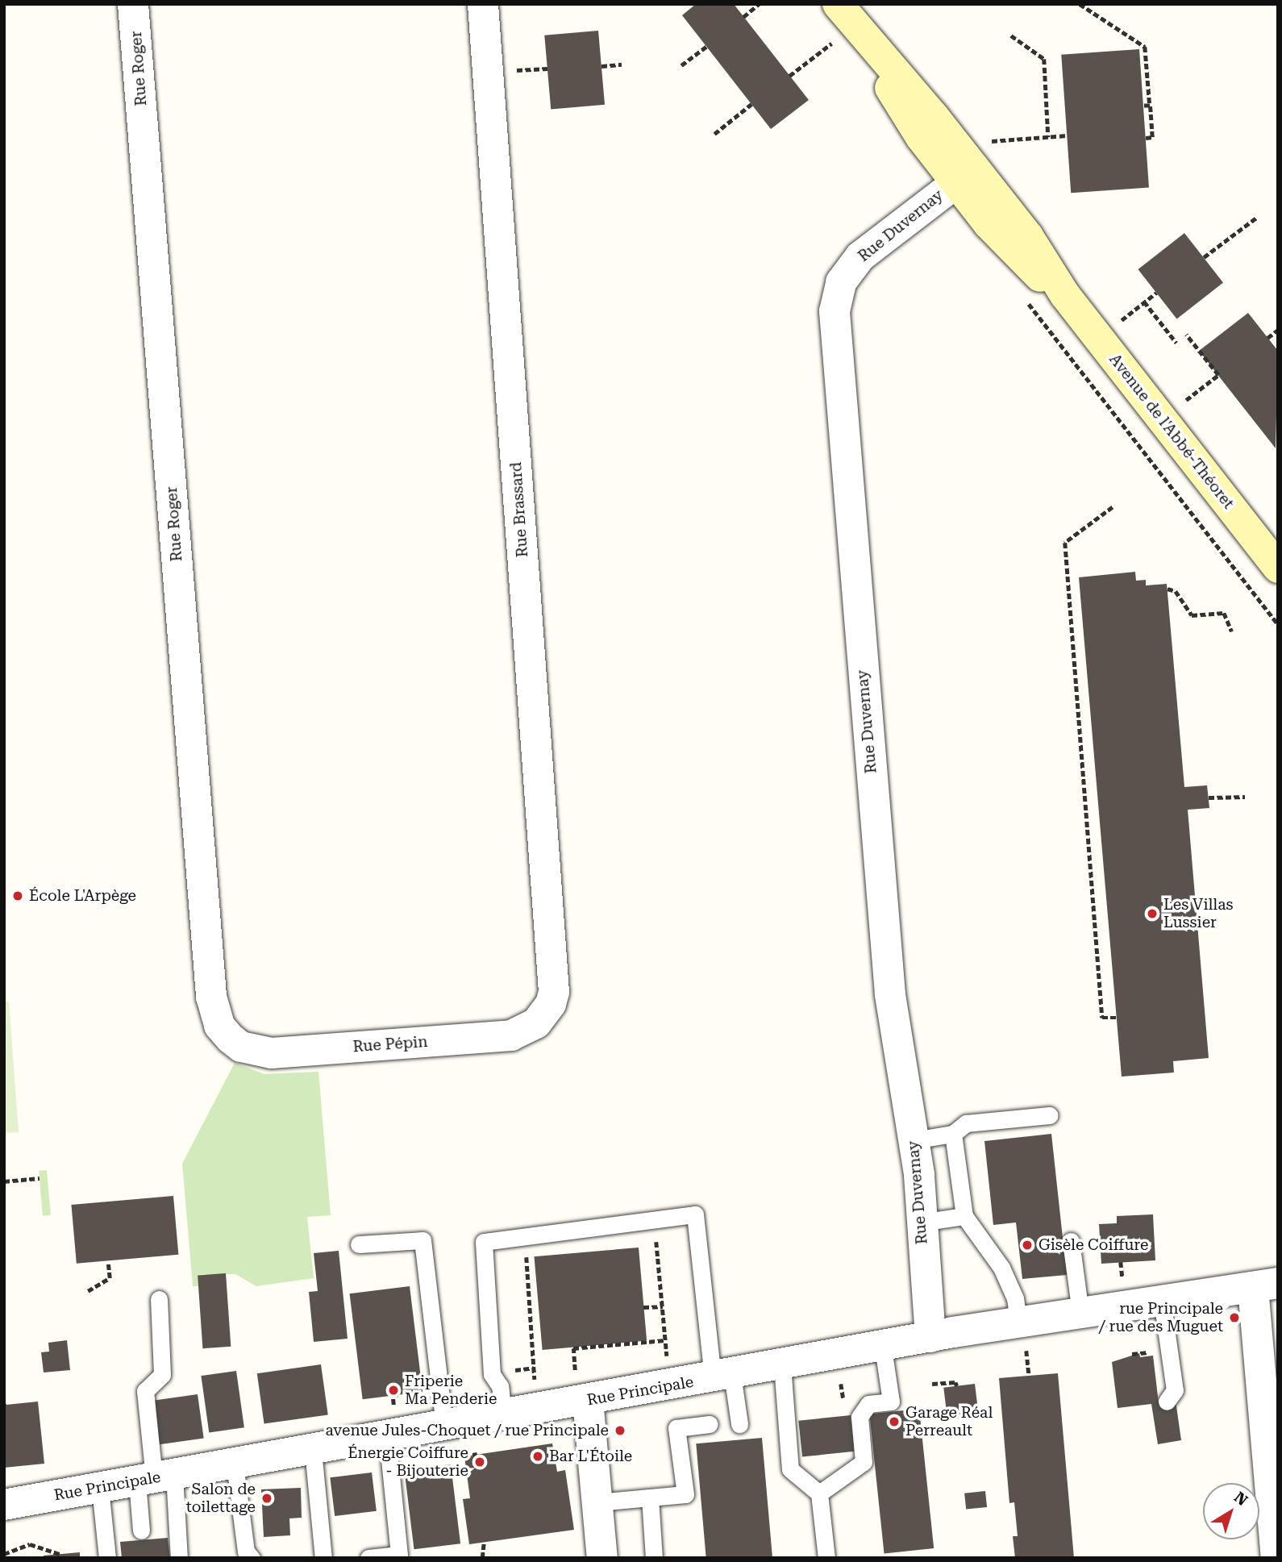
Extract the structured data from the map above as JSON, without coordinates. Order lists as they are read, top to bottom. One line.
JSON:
{"streets":{"main road":["Avenue de l'Abbé-Théoret"],"street":["Rue Roger","Rue Duvernay","Rue Brassard","Rue Pépin","Rue Principale"]},"crossings":[["Rue Roger","Rue Pépin"],["Rue Duvernay","Avenue de l'Abbé-Théoret"],["Rue Duvernay","Rue Principale"],["Rue Brassard","Rue Pépin"]],"places":["École L'Arpège","Les Villas Lussier","Gisèle Coiffure","rue Principale / rue des Muguet","Friperie Ma Penderie","Garage Réal Perreault","avenue Jules-Choquet / rue Principale","Bar L'Étoile","Énergie Coiffure - Bijouterie","Salon de toilettage"],"north":"top right"}
